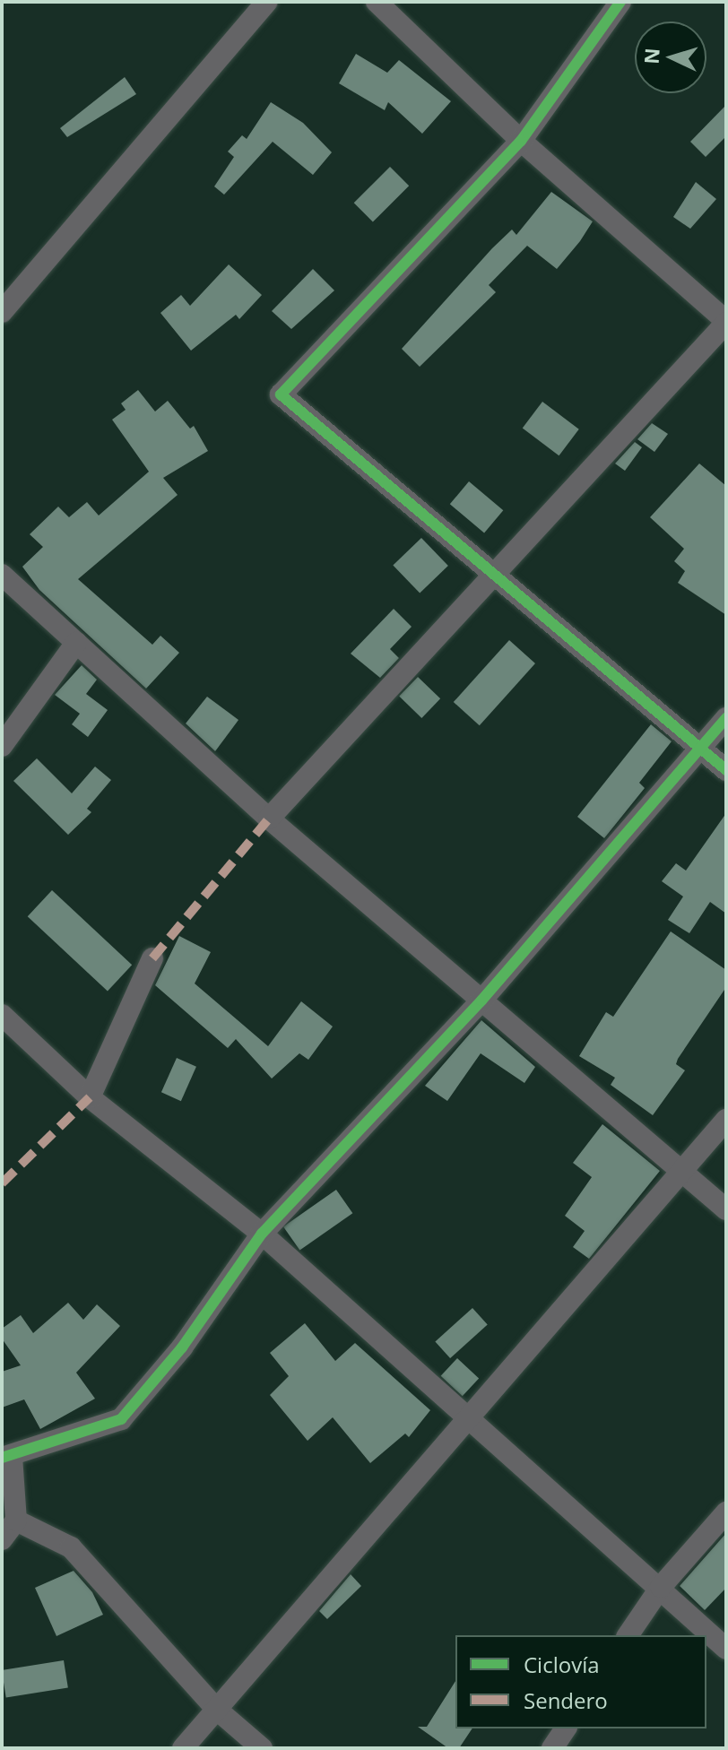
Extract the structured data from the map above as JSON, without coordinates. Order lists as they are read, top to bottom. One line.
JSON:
{"legend":["Ciclovía","Sendero"],"north":"left"}
